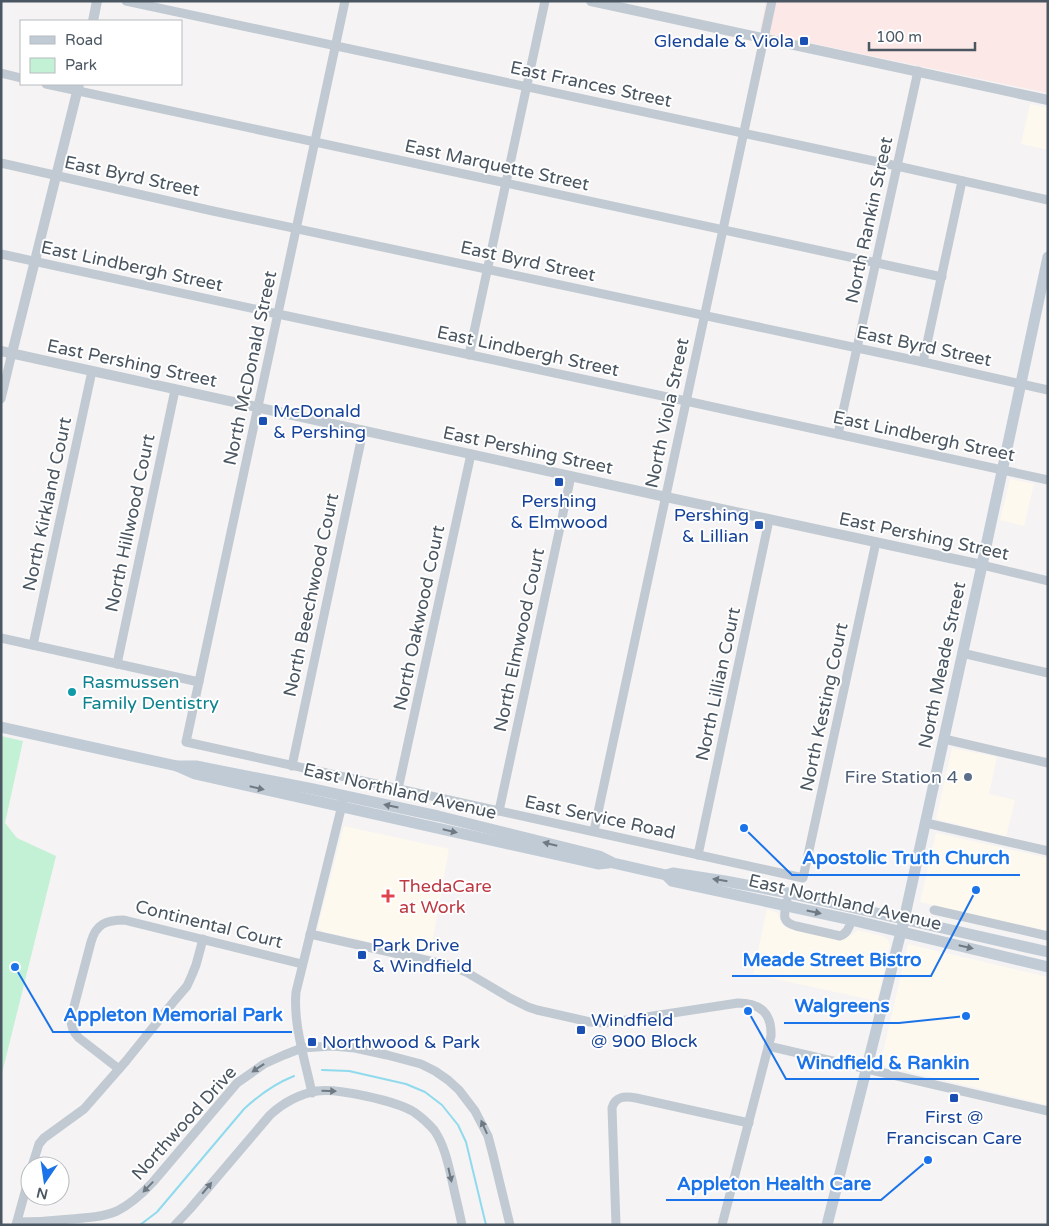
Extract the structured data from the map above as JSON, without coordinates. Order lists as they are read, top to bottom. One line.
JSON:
{"streets":{"main road":["North Meade Street","East Northland Avenue"],"street":["East Frances Street","East Marquette Street","East Byrd Street","North Rankin Street","East Lindbergh Street","East Pershing Street","North McDonald Street","North Viola Street","North Kirkland Court","North Hillwood Court","North Beechwood Court","North Oakwood Court","North Elmwood Court","North Lillian Court","North Kesting Court","East Service Road","Continental Court","Northwood Drive"]},"crossings":[["East Frances Street","North Rankin Street"],["East Frances Street","North McDonald Street"],["East Frances Street","North Viola Street"],["East Marquette Street","North Rankin Street"],["East Marquette Street","North McDonald Street"],["East Marquette Street","North Viola Street"],["East Byrd Street","North Rankin Street"],["East Byrd Street","North McDonald Street"],["East Byrd Street","North Viola Street"],["East Byrd Street","North Meade Street"],["North Rankin Street","East Lindbergh Street"],["East Lindbergh Street","North McDonald Street"],["East Lindbergh Street","North Viola Street"],["East Lindbergh Street","North Meade Street"],["East Pershing Street","North McDonald Street"],["East Pershing Street","North Viola Street"],["East Pershing Street","North Kirkland Court"],["East Pershing Street","North Hillwood Court"],["East Pershing Street","North Beechwood Court"],["East Pershing Street","North Oakwood Court"],["East Pershing Street","North Elmwood Court"],["East Pershing Street","North Meade Street"],["East Pershing Street","North Lillian Court"],["East Pershing Street","North Kesting Court"],["North McDonald Street","East Service Road"],["North Viola Street","East Service Road"],["North Beechwood Court","East Service Road"],["North Oakwood Court","East Service Road"],["North Elmwood Court","East Service Road"],["North Meade Street","East Northland Avenue"],["North Lillian Court","East Service Road"],["North Kesting Court","East Service Road"]],"places":{"transit":["Glendale & Viola","McDonald & Pershing","Pershing & Elmwood","Pershing & Lillian","Park Drive & Windfield","Windfield @ 900 Block","Northwood & Park","First @ Franciscan Care"],"other":["Rasmussen Family Dentistry","Fire Station 4","Apostolic Truth Church","Meade Street Bistro","Appleton Memorial Park","Windfield & Rankin","Walgreens","Appleton Health Care"],"health":["ThedaCare at Work"]},"legend":["Road","Park"],"scale_bar":"100 m","north":"bottom"}
